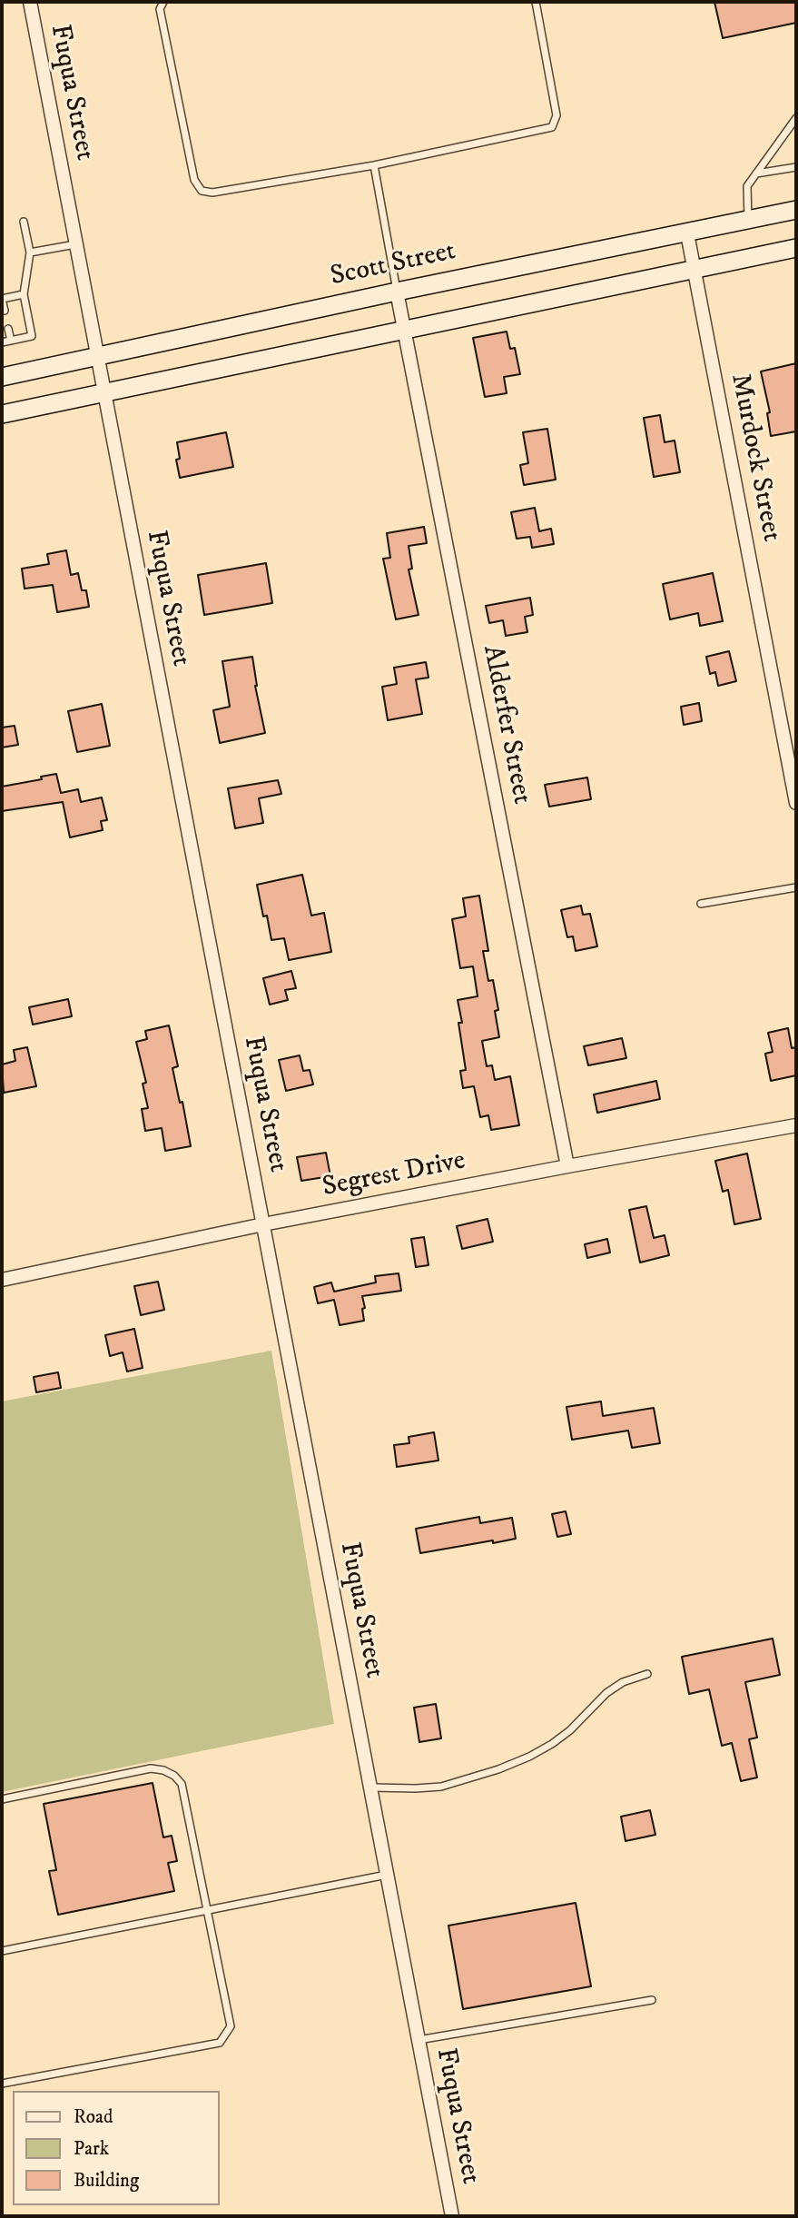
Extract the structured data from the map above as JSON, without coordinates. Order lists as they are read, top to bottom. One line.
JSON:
{"streets":{"main road":["Scott Street"],"street":["Fuqua Street","Murdock Street","Alderfer Street","Segrest Drive"]},"crossings":[["Fuqua Street","Scott Street"],["Fuqua Street","Segrest Drive"],["Scott Street","Murdock Street"],["Scott Street","Alderfer Street"],["Alderfer Street","Segrest Drive"]],"legend":["Road","Park","Building"]}
